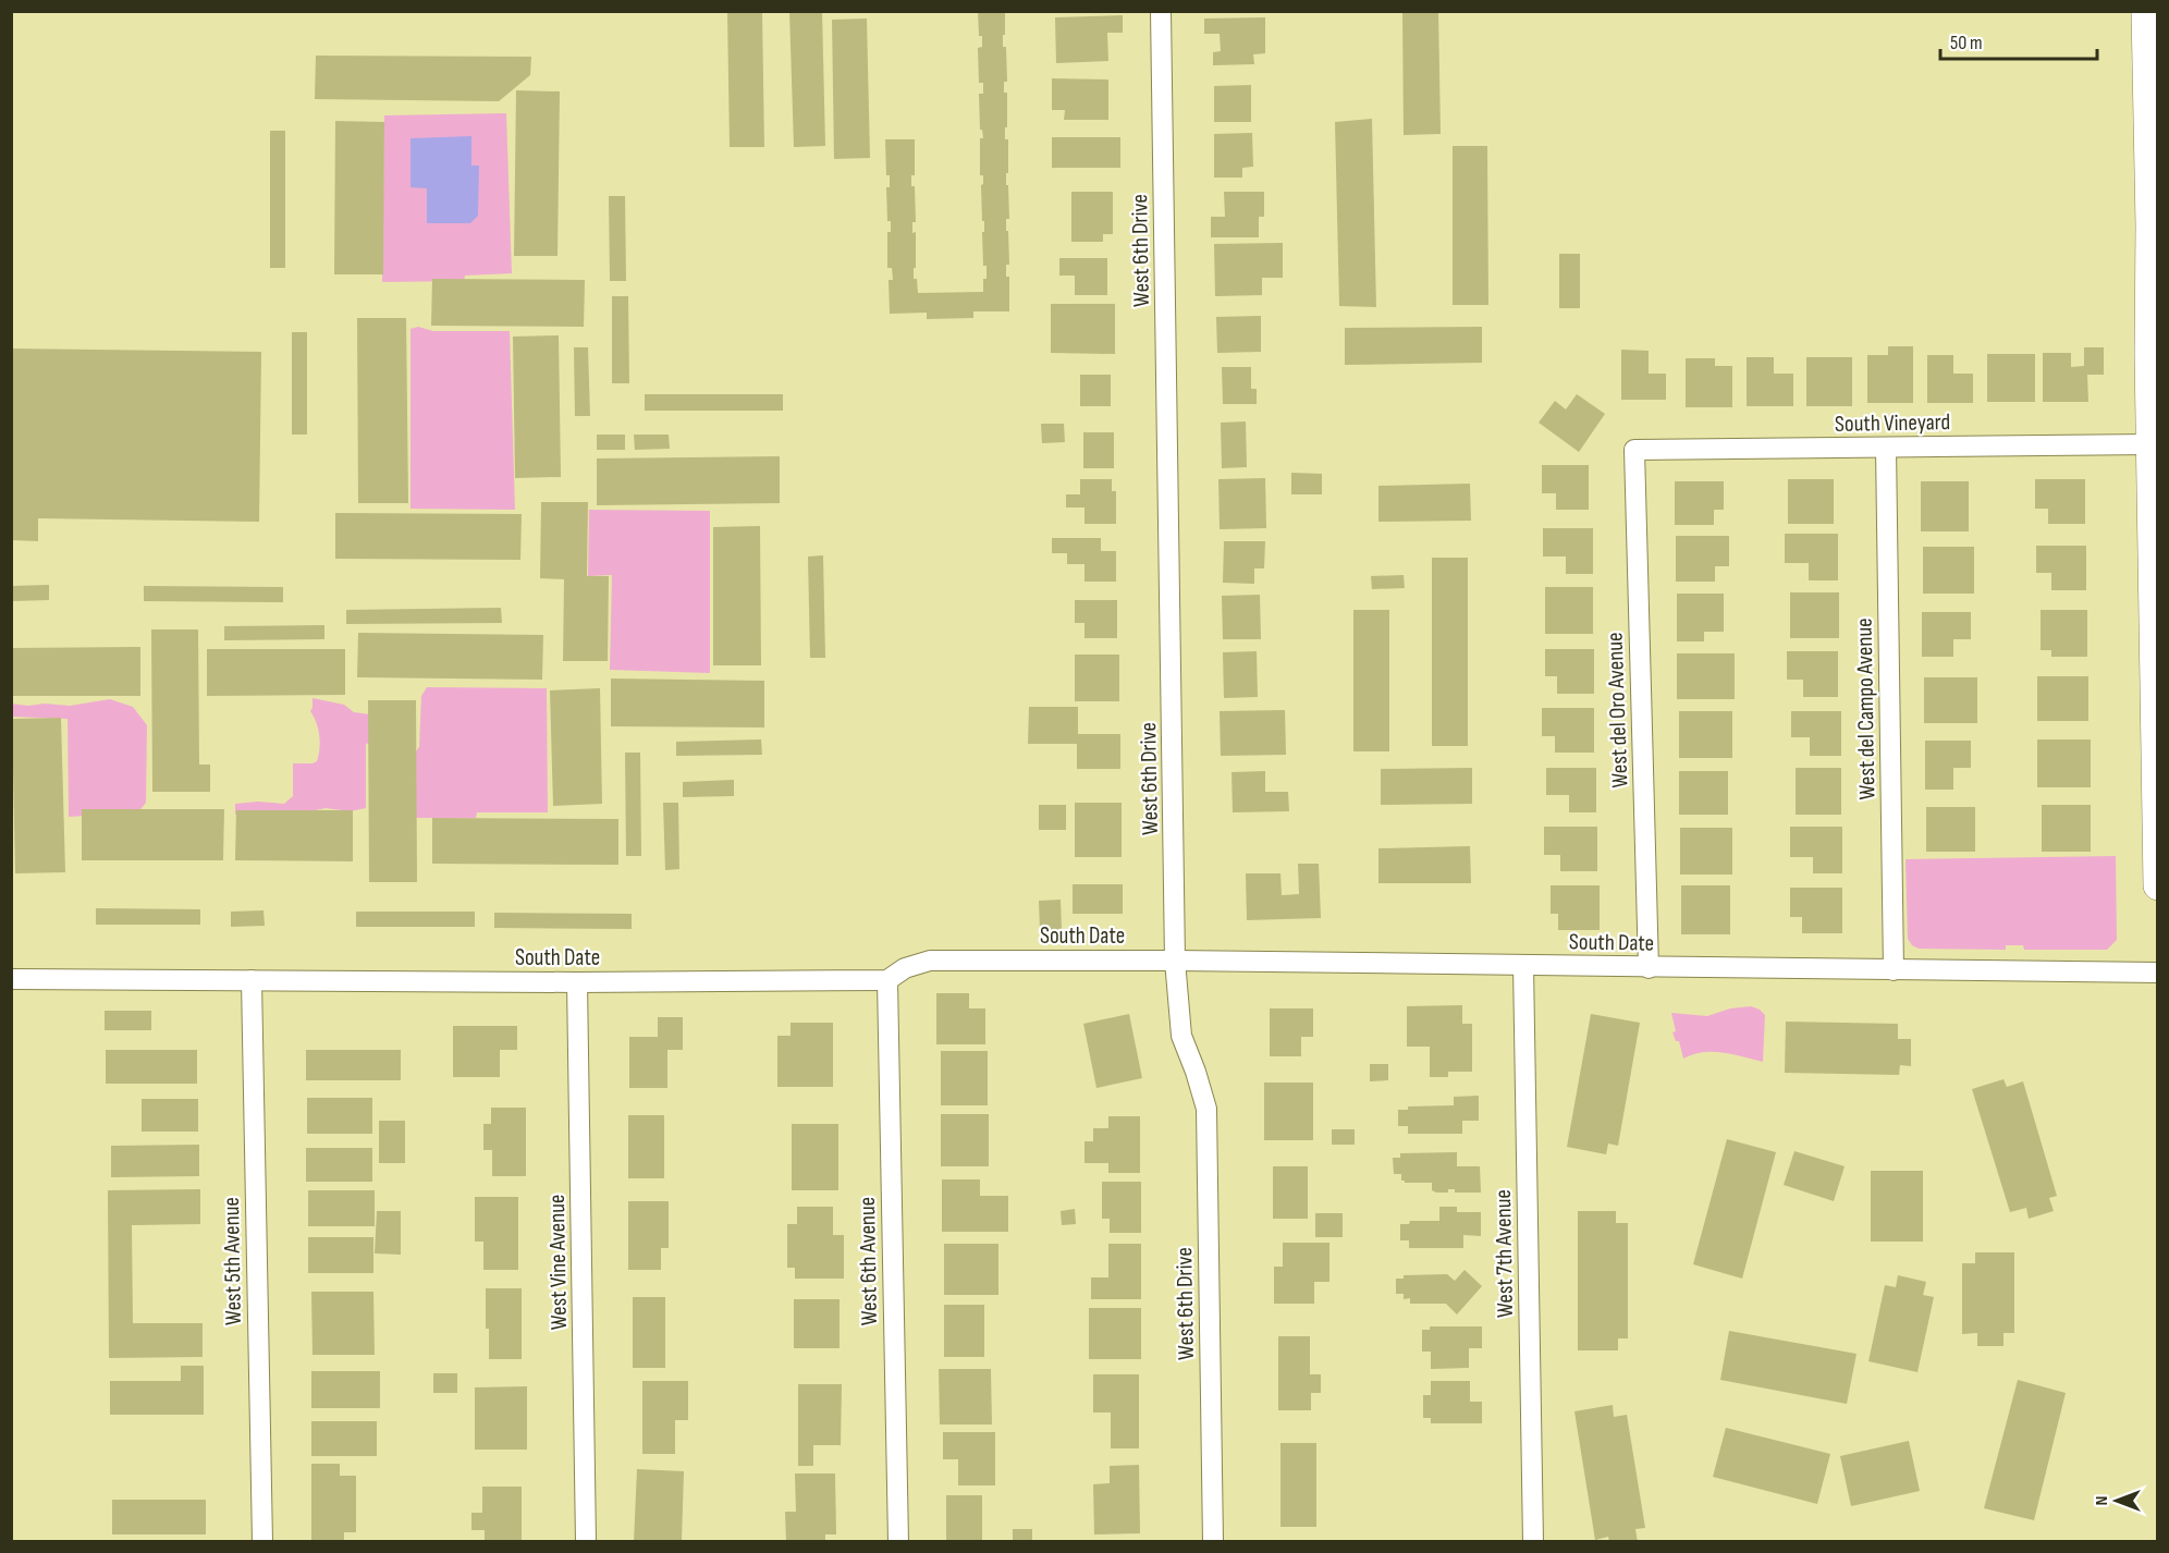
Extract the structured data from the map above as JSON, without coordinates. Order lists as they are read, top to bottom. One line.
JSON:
{"streets":{"street":["West 6th Drive","South Vineyard","West del Campo Avenue","West del Oro Avenue","South Date","West 7th Avenue","West 5th Avenue","West 6th Avenue","West Vine Avenue"]},"crossings":[["West 6th Drive","South Date"],["South Vineyard","West del Campo Avenue"],["South Vineyard","West del Oro Avenue"],["West del Campo Avenue","South Date"],["West del Oro Avenue","South Date"],["South Date","West 7th Avenue"],["South Date","West 5th Avenue"],["South Date","West 6th Avenue"],["South Date","West Vine Avenue"]],"scale_bar":"50 m","north":"left"}
